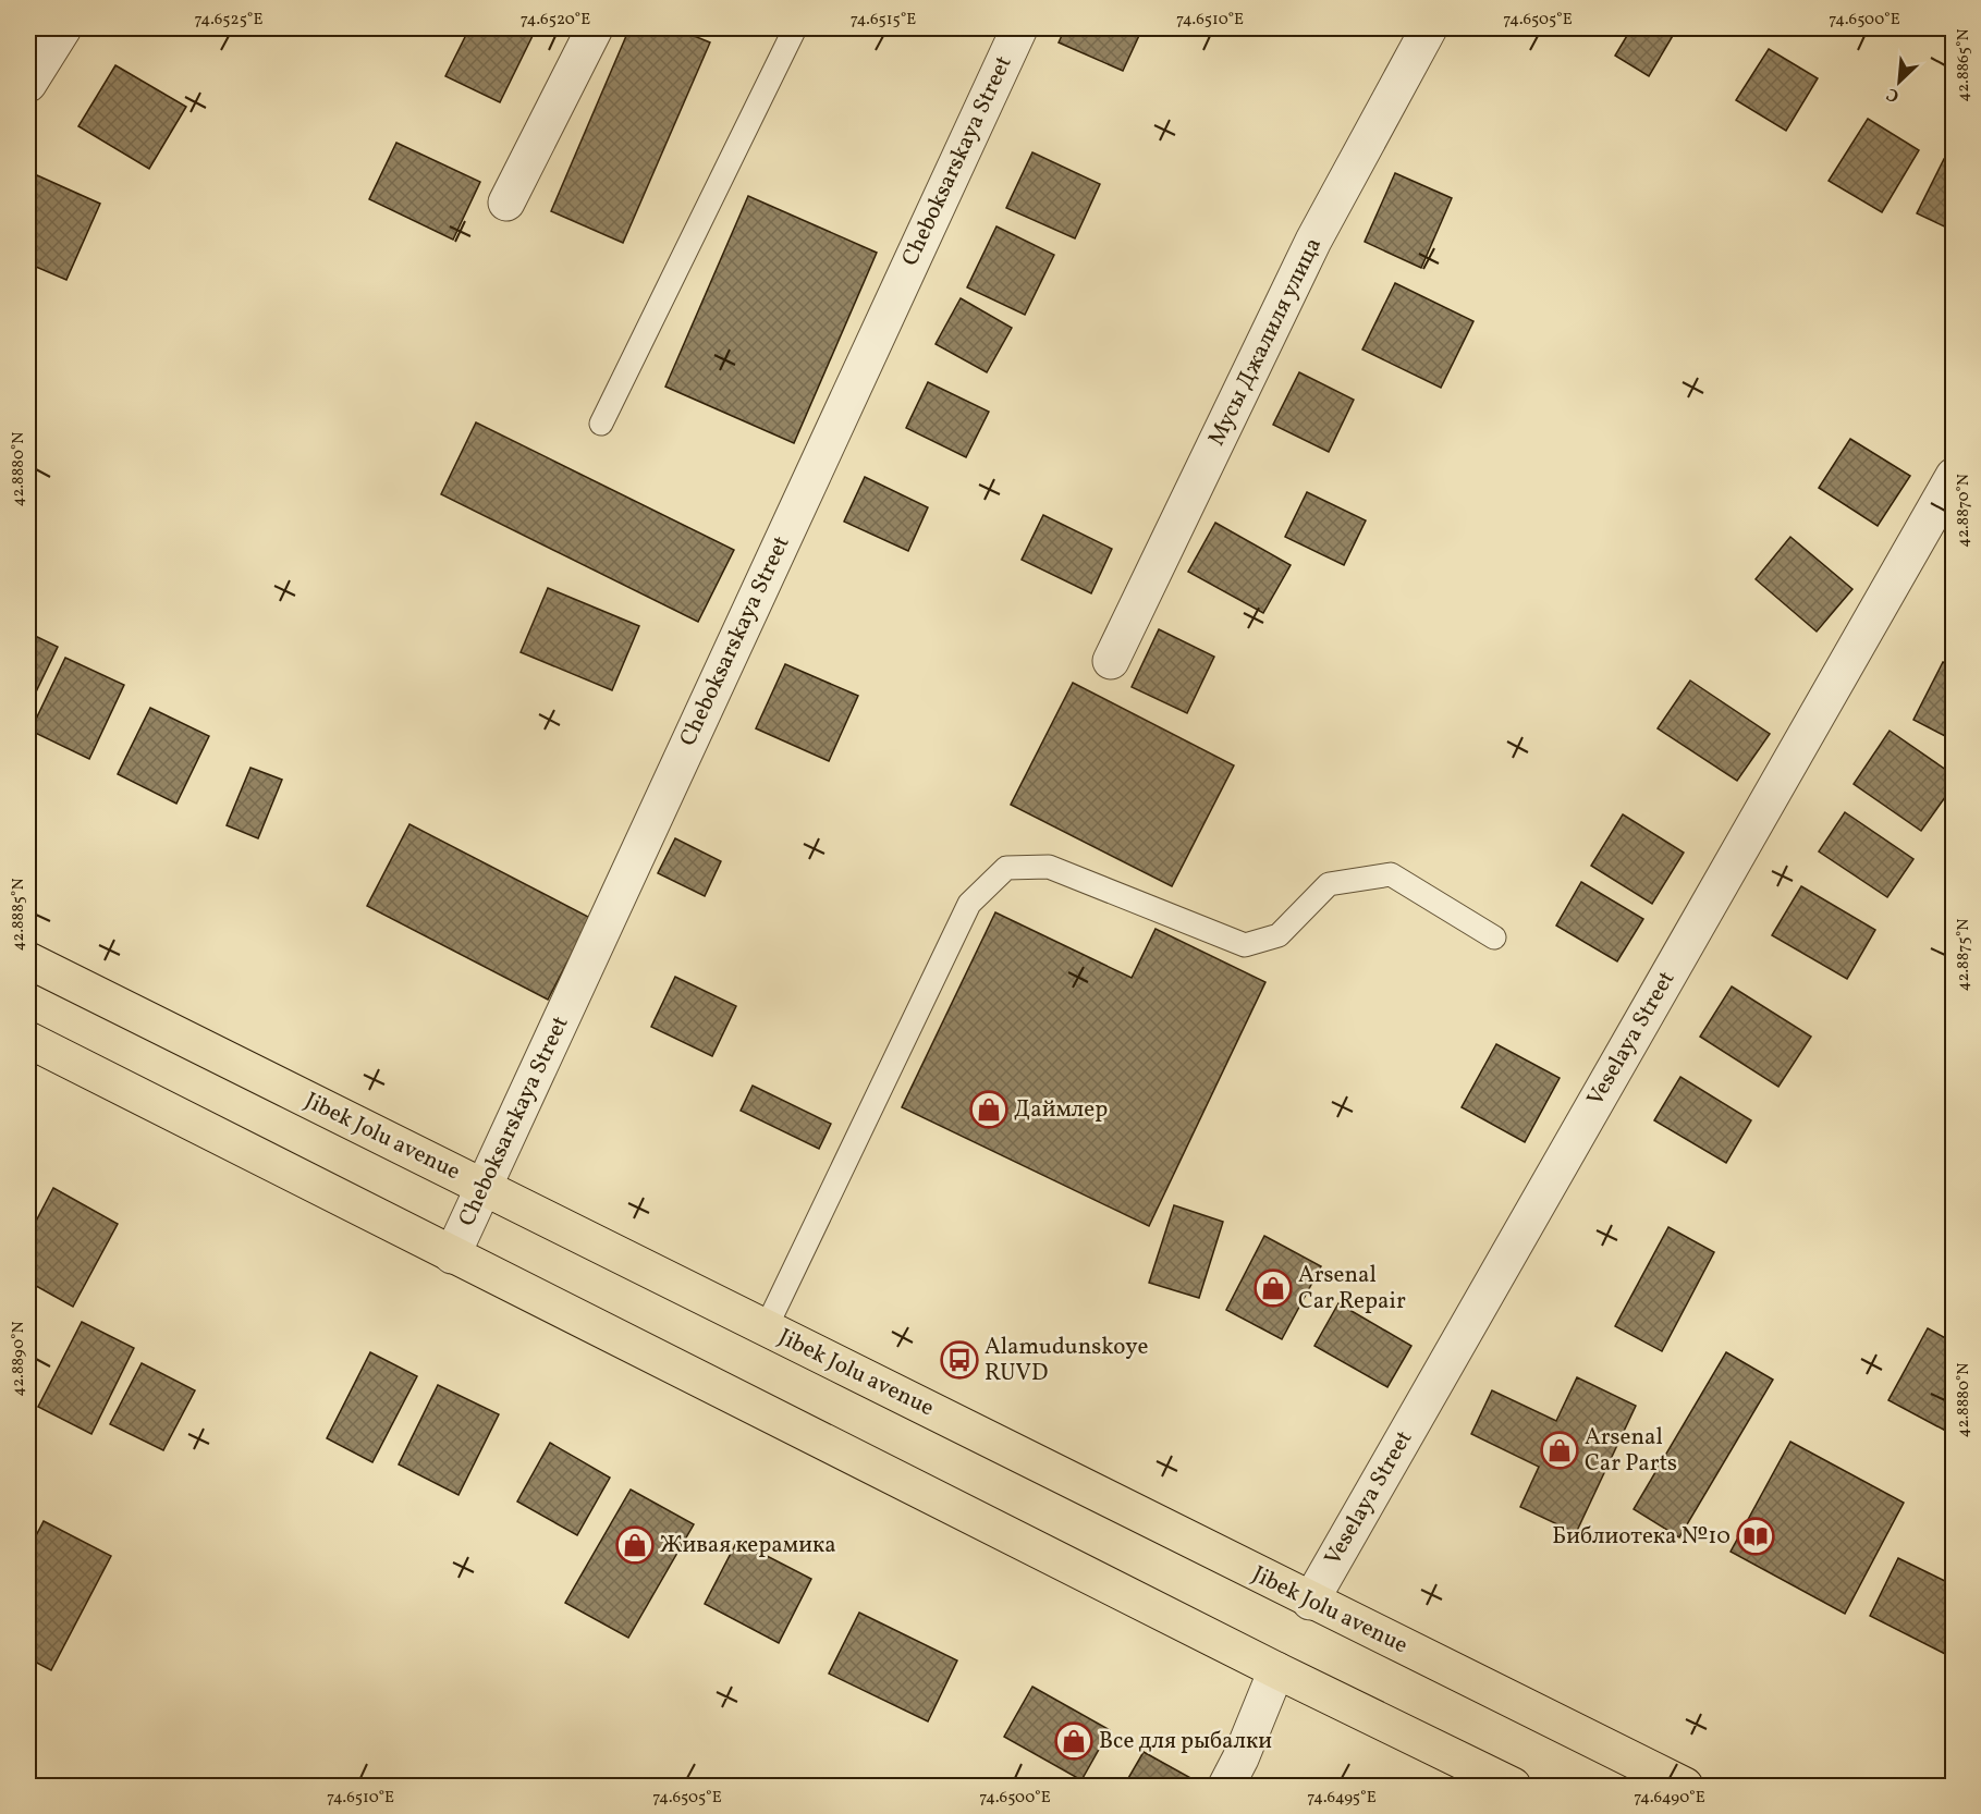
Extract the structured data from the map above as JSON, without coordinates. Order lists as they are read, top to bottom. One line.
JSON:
{"streets":{"main road":["Jibek Jolu avenue"],"street":["Cheboksarskaya Street","Мусы Джалиля улица","Veselaya Street"]},"crossings":[["Cheboksarskaya Street","Jibek Jolu avenue"],["Veselaya Street","Jibek Jolu avenue"]],"places":{"shop":["Даймлер","Arsenal Car Repair","Arsenal Car Parts","Живая керамика","Все для рыбалки"],"bus stop":["Alamudunskoye RUVD"],"library":["Библиотека №10"]},"north":"bottom left","coordinates":["74.6525°E","74.6520°E","74.6515°E","74.6510°E","74.6505°E","74.6500°E","42.8865°N","42.8880°N","42.8870°N","42.8885°N","42.8875°N","42.8890°N","74.6495°E","74.6490°E"]}
